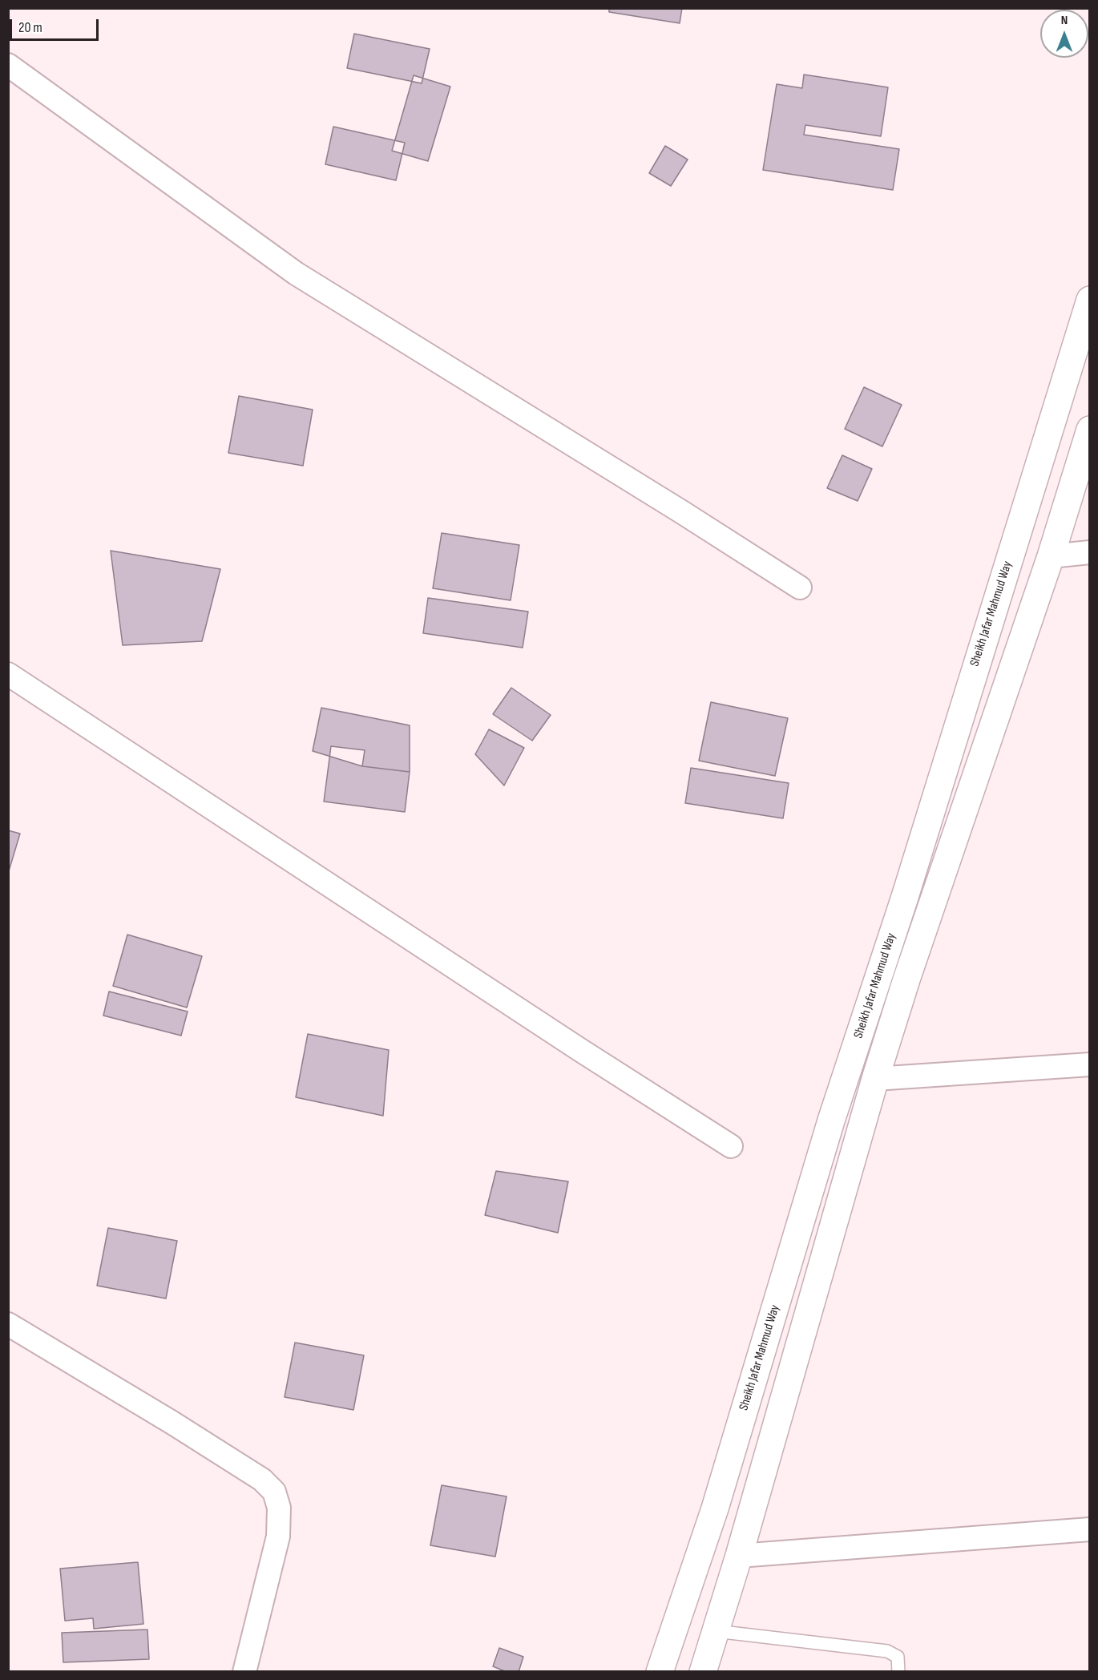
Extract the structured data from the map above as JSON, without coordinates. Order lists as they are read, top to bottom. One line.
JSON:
{"streets":{"main road":["Sheikh Jafar Mahmud Way"]},"scale_bar":"20 m","north":"top"}
